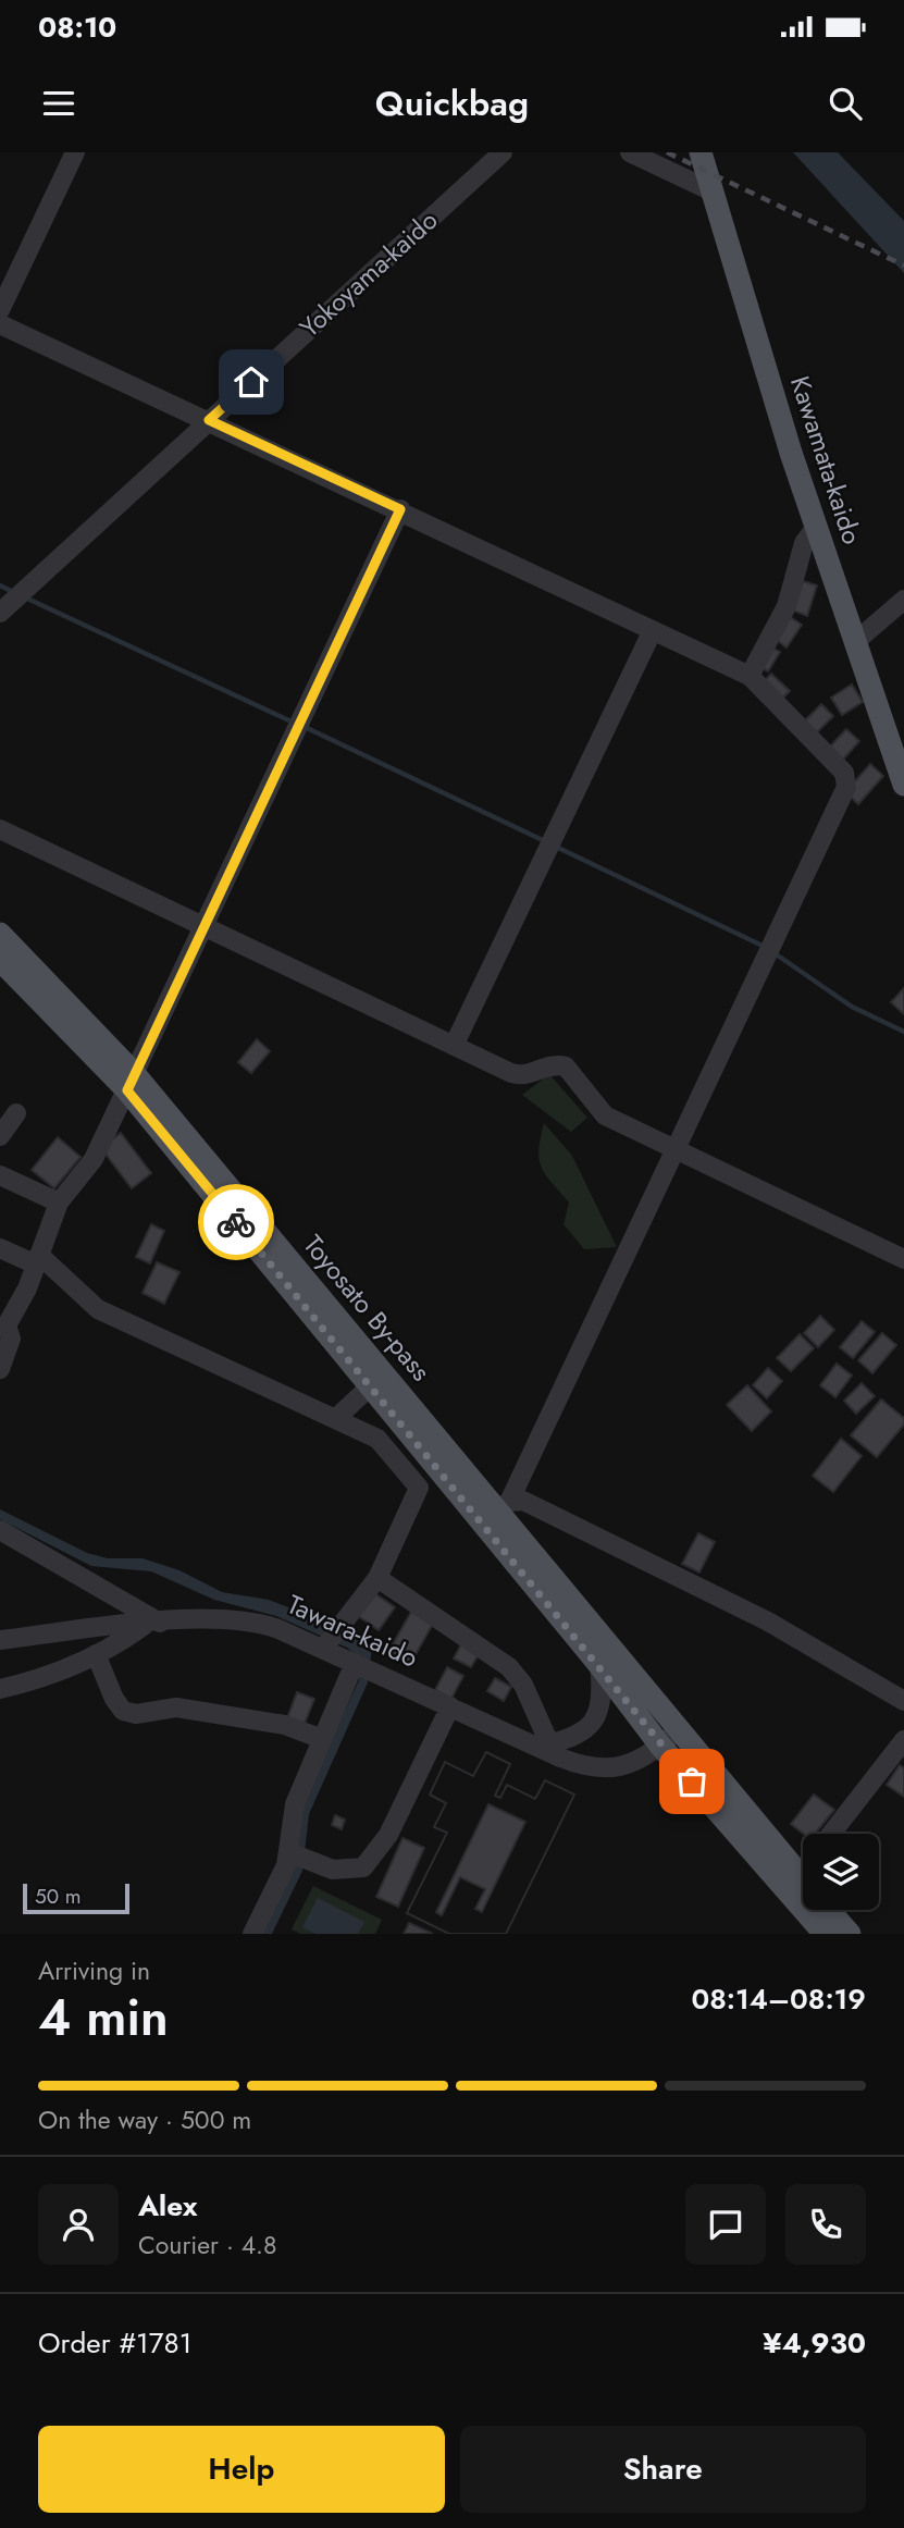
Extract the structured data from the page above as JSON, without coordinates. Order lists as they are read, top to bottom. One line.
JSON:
{"streets":{"main road":["Kawamata-kaido","Toyosato By-pass"],"street":["Yokoyama-kaido","Tawara-kaido"]},"crossings":[["Toyosato By-pass","Tawara-kaido"]],"scale_bar":"50 m","page":{"status":"08:10","header":"Quickbag","scale":"50 m","heading":["4 min","Arriving in","08:14–08:19"],"panel":["Alex","Courier · 4.8","Order #1781","¥4,930"],"bar":"On the way · 500 m","buttons":["Help","Share"]}}
